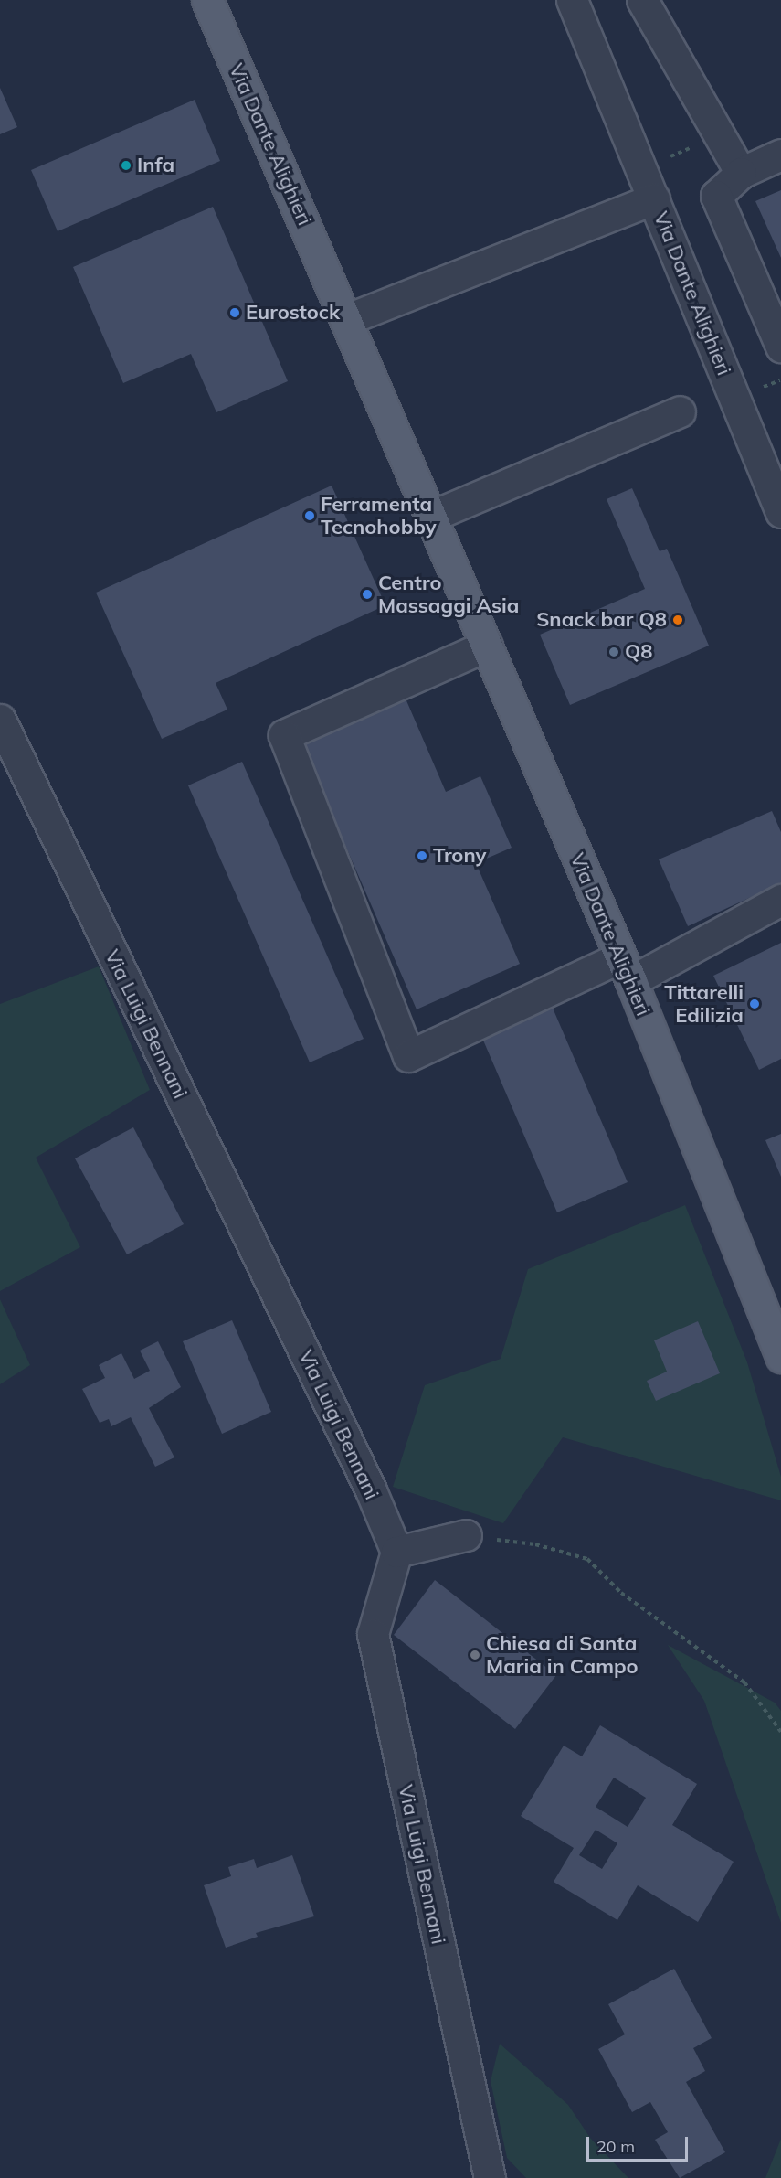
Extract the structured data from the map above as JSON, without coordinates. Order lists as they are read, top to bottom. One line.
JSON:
{"streets":{"main road":["Via Dante Alighieri"],"street":["Via Luigi Bennani"]},"places":["Infa","Eurostock","Ferramenta Tecnohobby","Centro Massaggi Asia","Snack bar Q8","Q8","Trony","Tittarelli Edilizia","Chiesa di Santa Maria in Campo"],"scale_bar":"20 m"}
